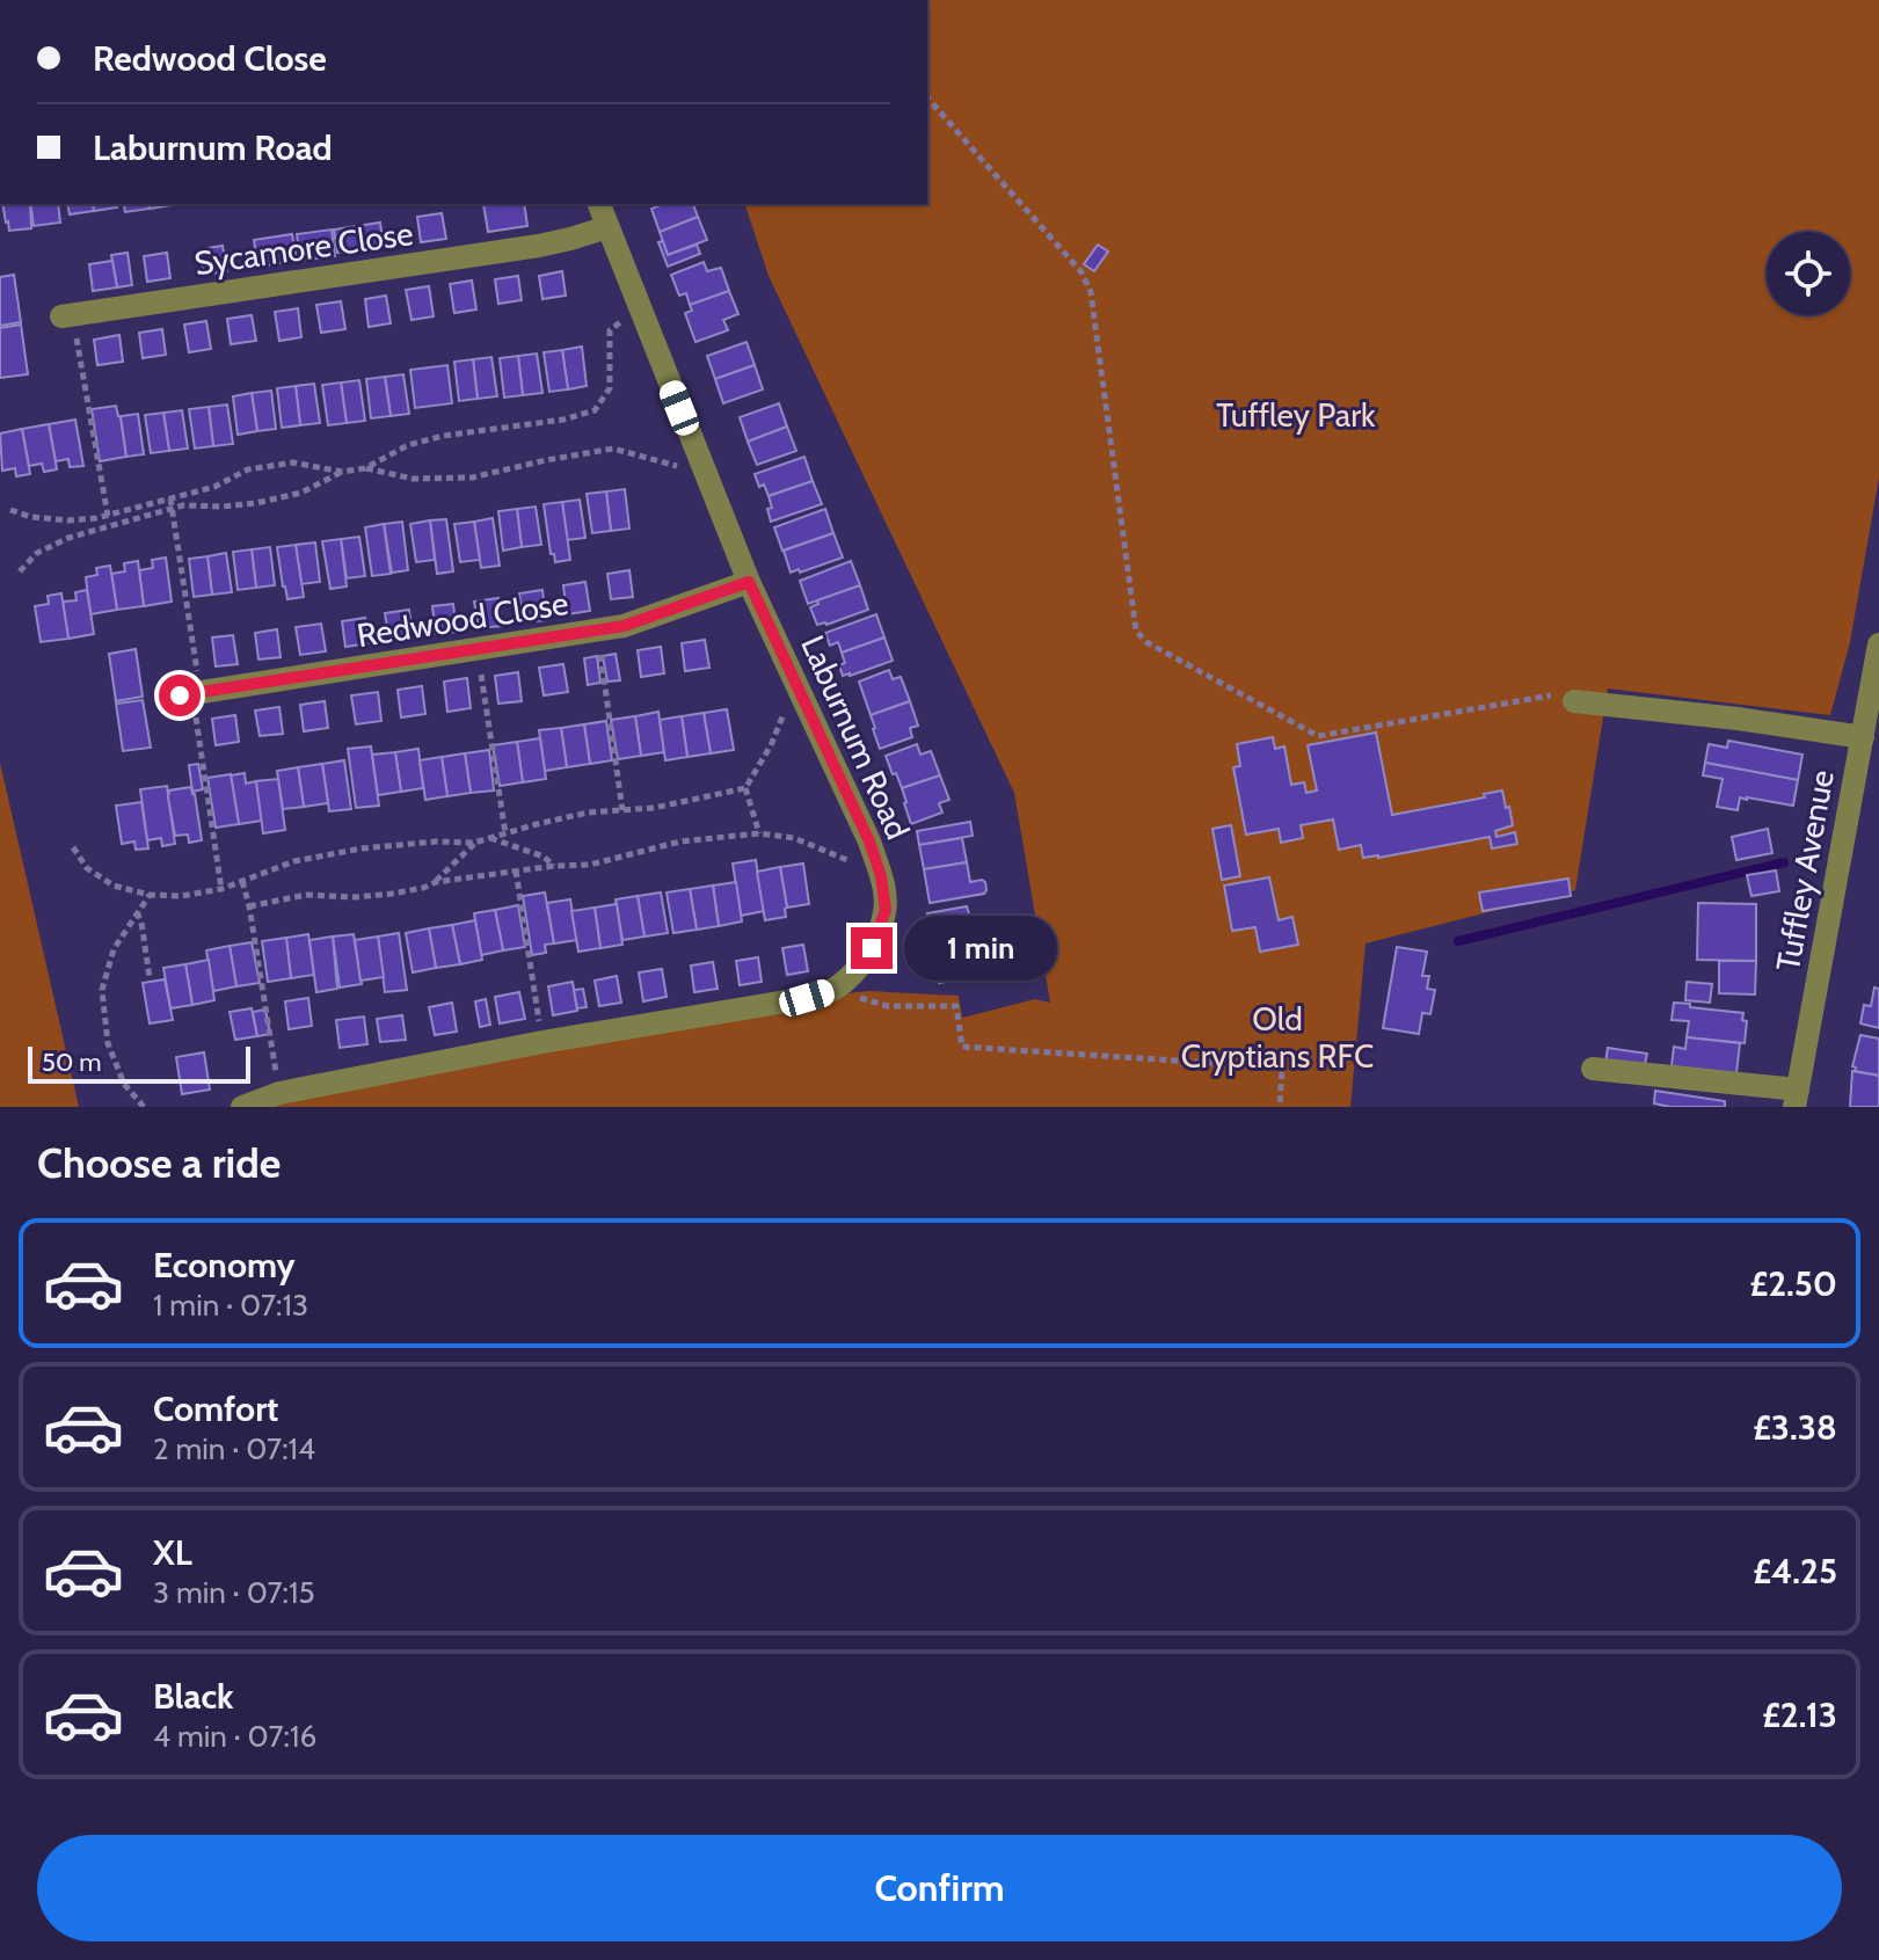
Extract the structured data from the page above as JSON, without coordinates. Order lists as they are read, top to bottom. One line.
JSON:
{"streets":{"street":["Sycamore Close","Redwood Close","Laburnum Road","Tuffley Avenue"]},"crossings":[["Sycamore Close","Laburnum Road"],["Redwood Close","Laburnum Road"]],"parks":["Tuffley Park","Old Cryptians RFC"],"scale_bar":"50 m","page":{"banner":["Redwood Close","Laburnum Road"],"bubble":"1 min","scale":"50 m","heading":"Choose a ride","list":[{"name":"Economy","note":"1 min · 07:13","value":"£2.50"},{"name":"Comfort","note":"2 min · 07:14","value":"£3.38"},{"name":"XL","note":"3 min · 07:15","value":"£4.25"},{"name":"Black","note":"4 min · 07:16","value":"£2.13"}],"buttons":"Confirm"}}
